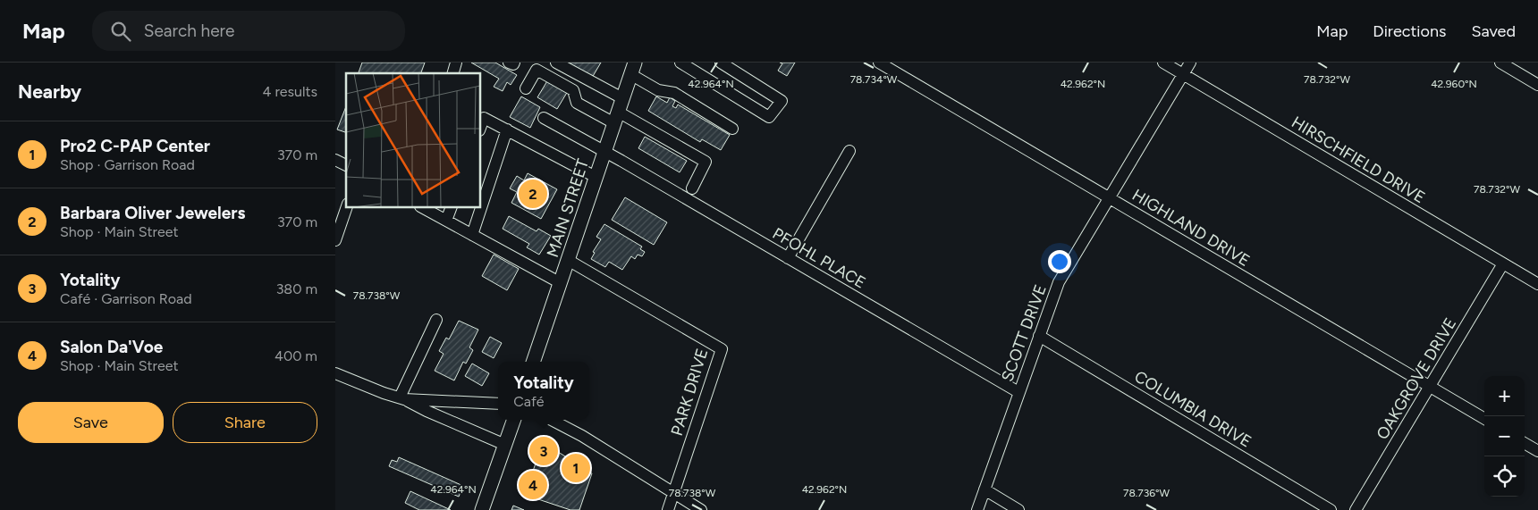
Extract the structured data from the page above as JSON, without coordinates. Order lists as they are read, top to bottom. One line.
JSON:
{"streets":{"main road":["MAIN STREET"],"street":["HIRSCHFIELD DRIVE","HIGHLAND DRIVE","PFOHL PLACE","SCOTT DRIVE","OAKGROVE DRIVE","PARK DRIVE","COLUMBIA DRIVE"]},"crossings":[["HIRSCHFIELD DRIVE","SCOTT DRIVE"],["HIRSCHFIELD DRIVE","OAKGROVE DRIVE"],["MAIN STREET","PFOHL PLACE"],["MAIN STREET","PARK DRIVE"],["HIGHLAND DRIVE","SCOTT DRIVE"],["HIGHLAND DRIVE","OAKGROVE DRIVE"],["PFOHL PLACE","SCOTT DRIVE"],["SCOTT DRIVE","COLUMBIA DRIVE"]],"page":{"header":"Map","search":"Search here","nav":["Map","Directions","Saved"],"heading":["Nearby","4 results"],"list":[{"mark":"1","name":"Pro2 C-PAP Center","note":"Shop · Garrison Road","value":"370 m"},{"mark":"2","name":"Barbara Oliver Jewelers","note":"Shop · Main Street","value":"370 m"},{"mark":"3","name":"Yotality","note":"Café · Garrison Road","value":"380 m"},{"mark":"4","name":"Salon Da'Voe","note":"Shop · Main Street","value":"400 m"}],"pins":["2","3","1","4"],"popup":["Yotality","Café"],"map_buttons":["+","−"],"buttons":["Save","Share"]},"coordinates":["78.734°W","78.732°W","42.964°N","42.962°N","42.960°N","78.738°W","78.736°W"]}
